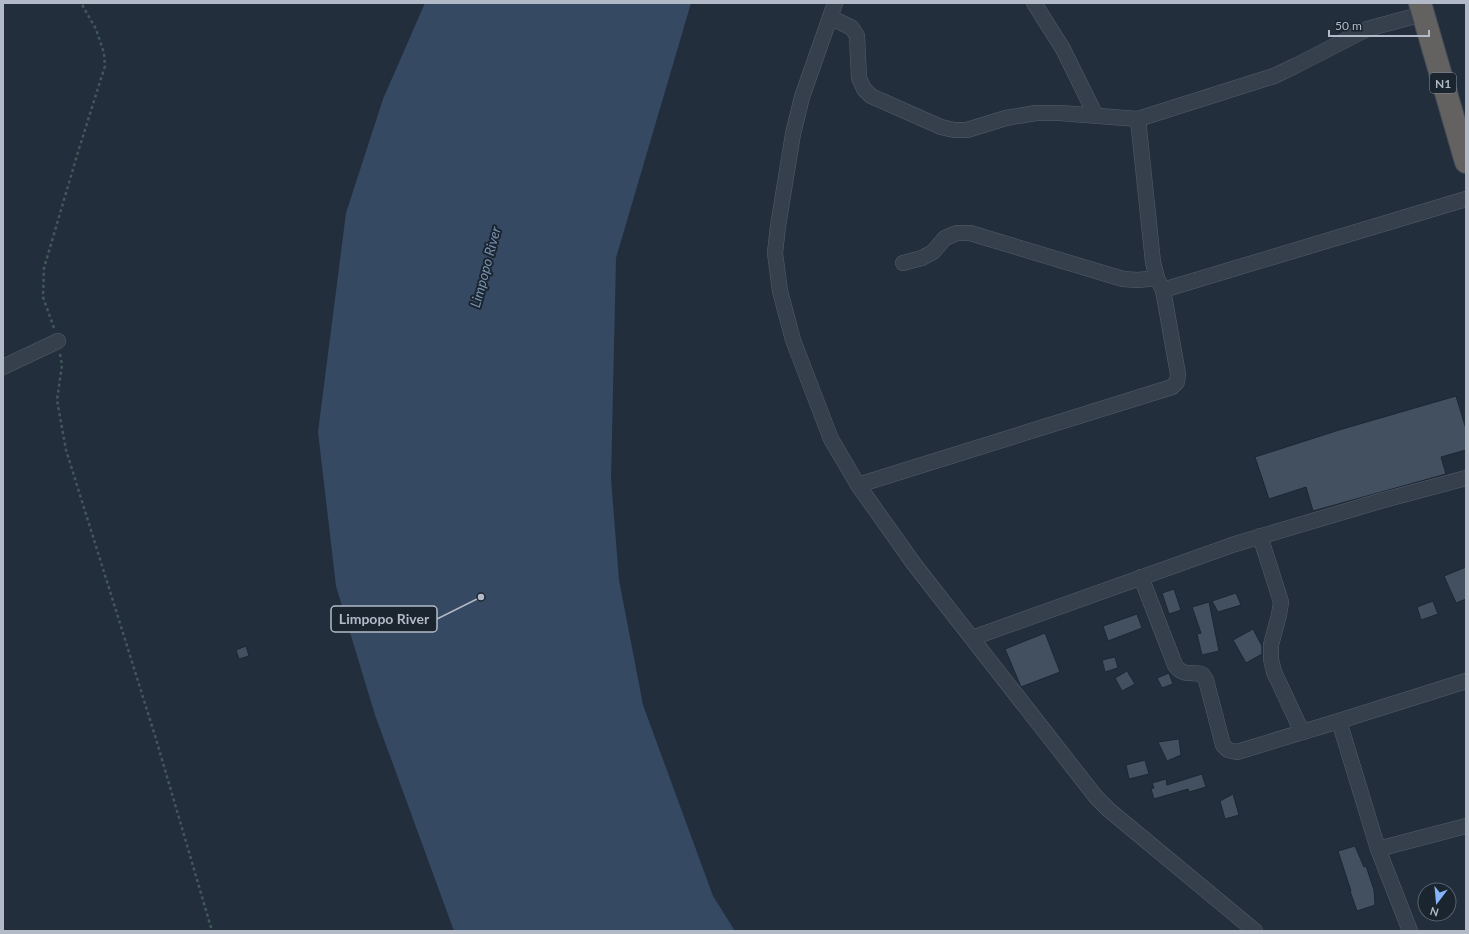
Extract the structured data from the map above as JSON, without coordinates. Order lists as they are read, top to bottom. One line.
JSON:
{"streets":{"highway":["N1"]},"water":["Limpopo River"],"places":["Limpopo River"],"scale_bar":"50 m","north":"bottom"}
